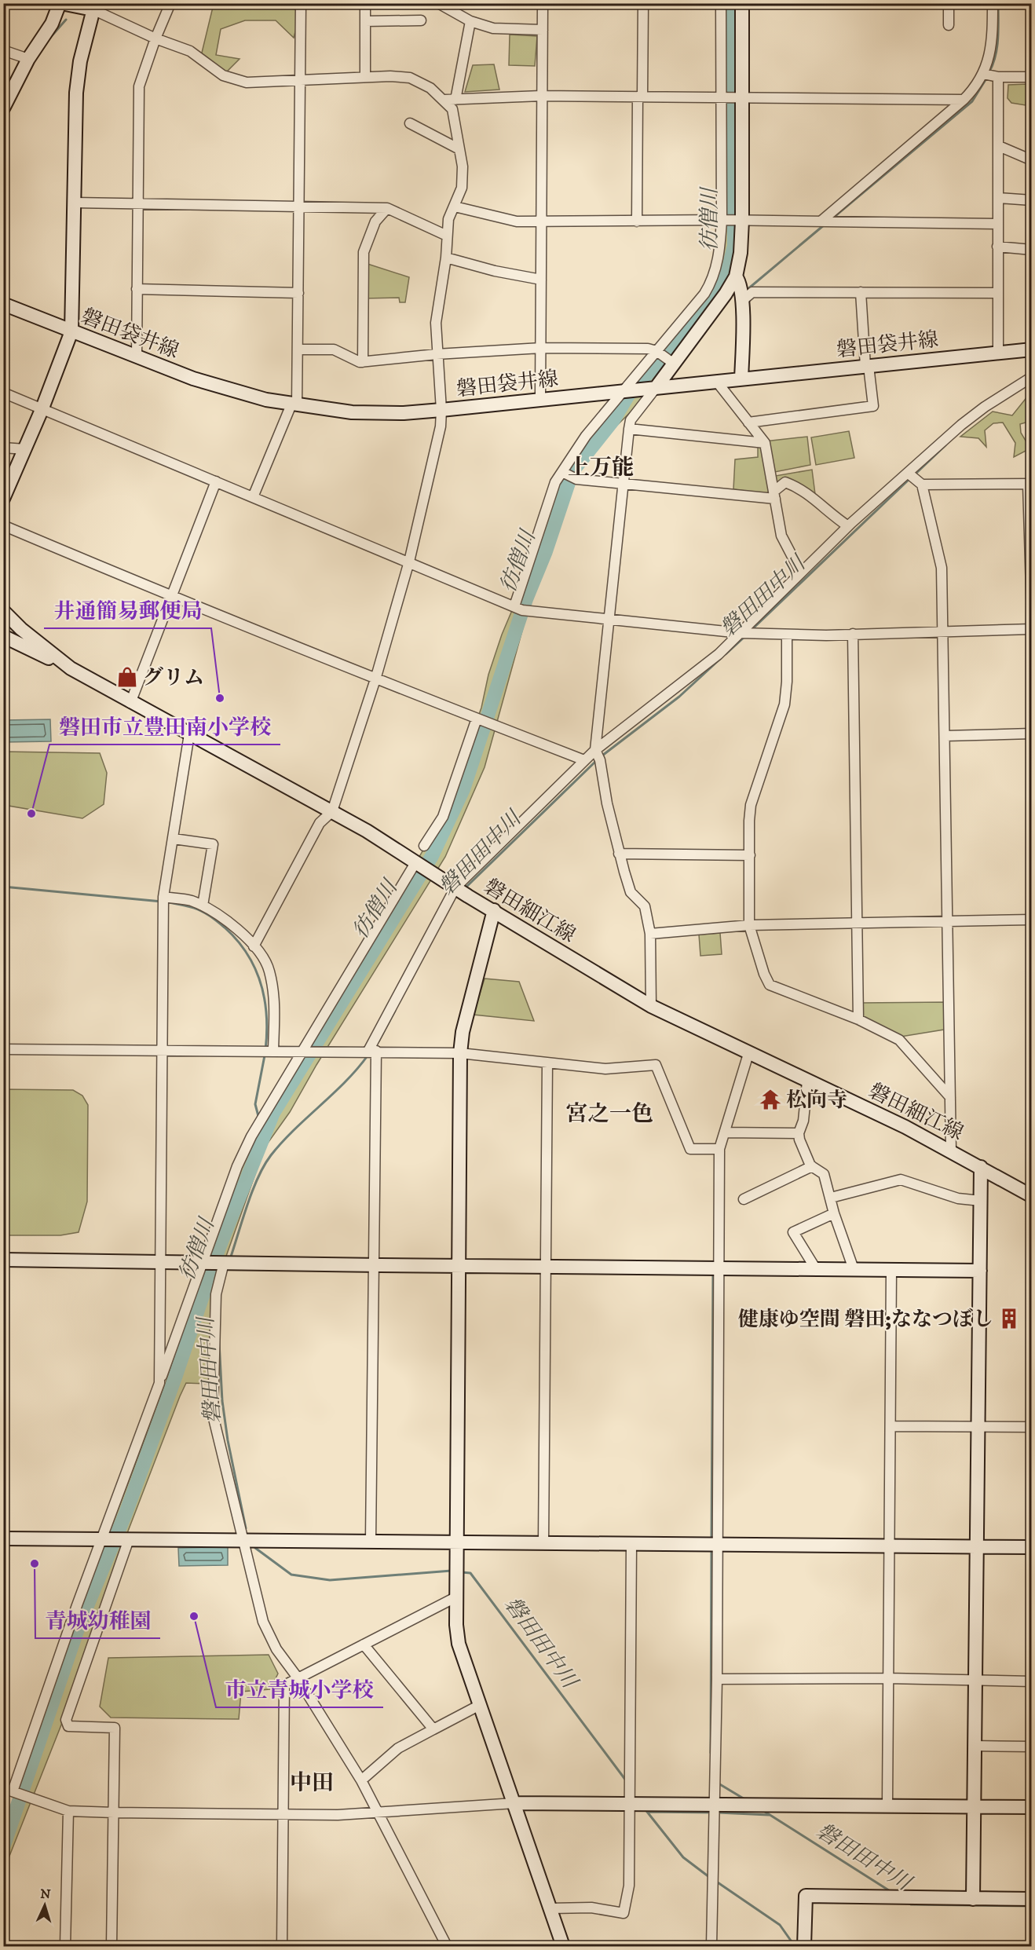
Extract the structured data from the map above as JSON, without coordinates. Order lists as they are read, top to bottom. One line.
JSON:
{"streets":{"street":["磐田袋井線","磐田細江線"]},"districts":["上万能","宮之一色","中田"],"water":["彷僧川","磐田田中川"],"places":{"shop":["グリム"],"other":["井通簡易郵便局","磐田市立豊田南小学校","青城幼稚園","市立青城小学校"],"temple":["松向寺"],"building":["健康ゆ空間 磐田;ななつぼし"]},"north":"top"}
